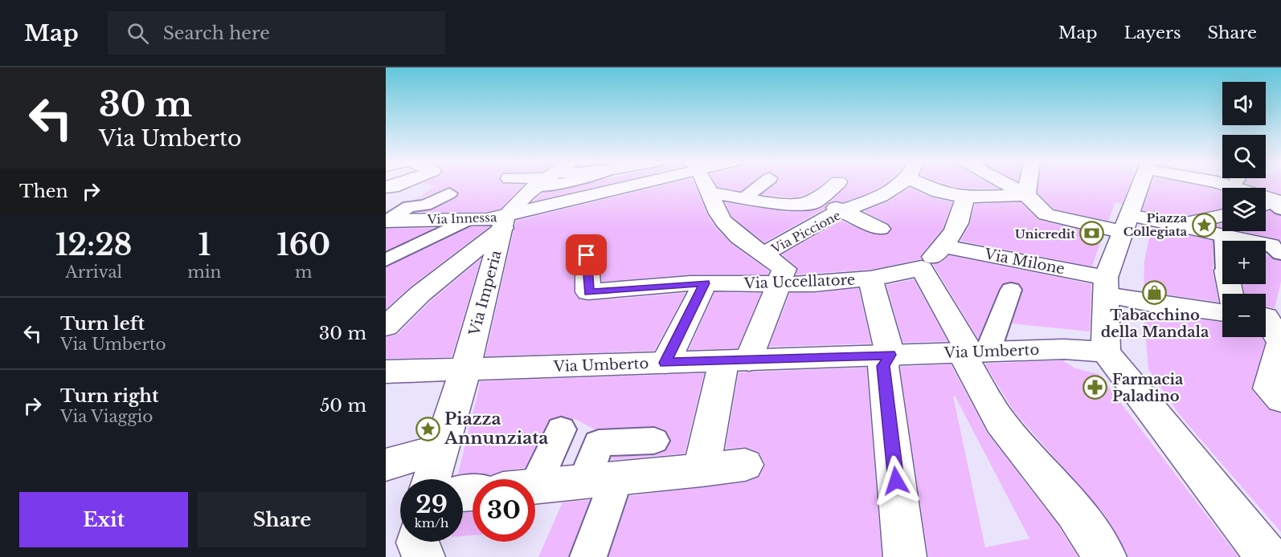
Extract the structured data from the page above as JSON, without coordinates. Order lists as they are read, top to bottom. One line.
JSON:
{"streets":{"street":["Via Innessa","Via Piccione","Via Milone","Via Uccellatore","Via Imperia","Via Umberto"]},"crossings":[["Via Innessa","Via Imperia"],["Via Imperia","Via Umberto"]],"places":{"place":["Piazza Collegiata","Piazza Annunziata"],"bank":["Unicredit"],"shop":["Tabacchino della Mandala"],"pharmacy":["Farmacia Paladino"]},"page":{"header":"Map","search":"Search here","nav":["Map","Layers","Share"],"turn":["30 m","Via Umberto"],"map_buttons":["+","−"],"then":"Then","eta":["12:28","Arrival","1","min","160","m"],"list":[{"name":"Turn left","note":"Via Umberto","value":"30 m"},{"name":"Turn right","note":"Via Viaggio","value":"50 m"}],"speed":"29 km/h","limit":"30","buttons":["Exit","Share"]}}
